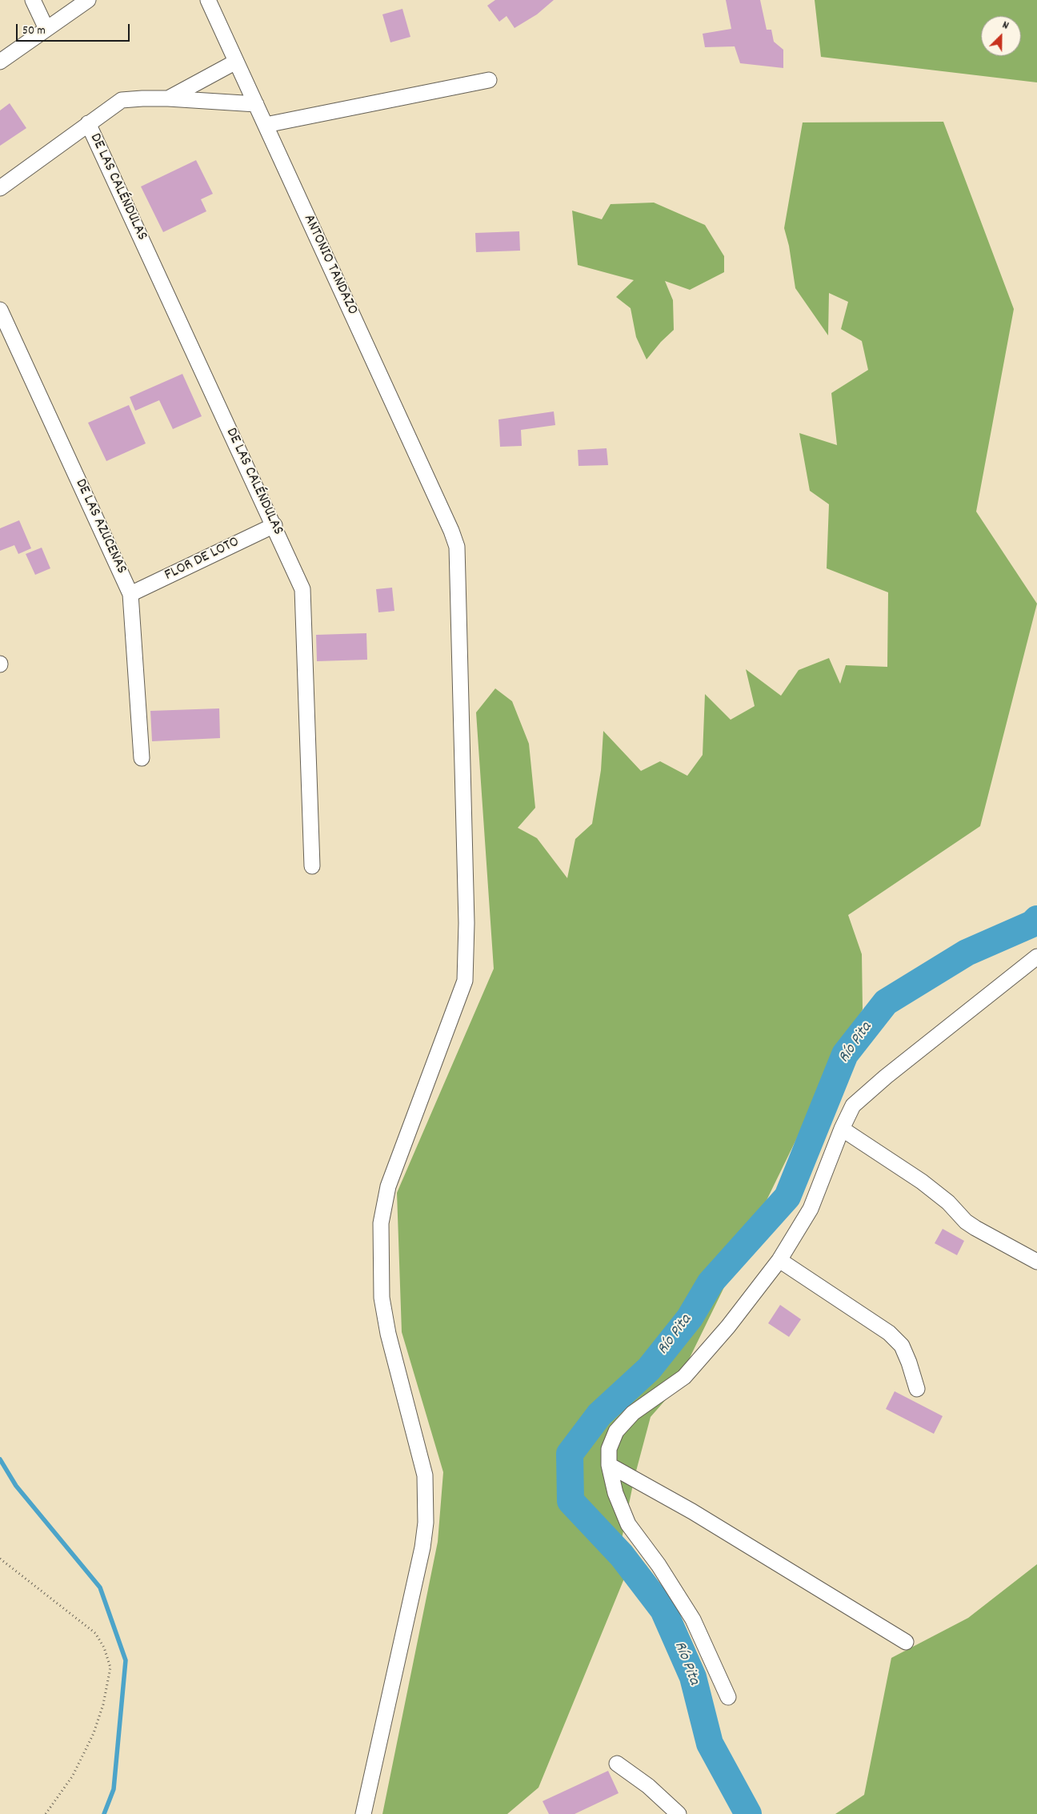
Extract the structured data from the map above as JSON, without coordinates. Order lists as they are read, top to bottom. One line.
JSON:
{"streets":{"street":["DE LAS CALÉNDULAS","ANTONIO TANDAZO","DE LAS AZUCENAS","FLOR DE LOTO"]},"crossings":[["DE LAS CALÉNDULAS","FLOR DE LOTO"],["DE LAS AZUCENAS","FLOR DE LOTO"]],"water":["Río Pita"],"scale_bar":"50 m","north":"top right"}
